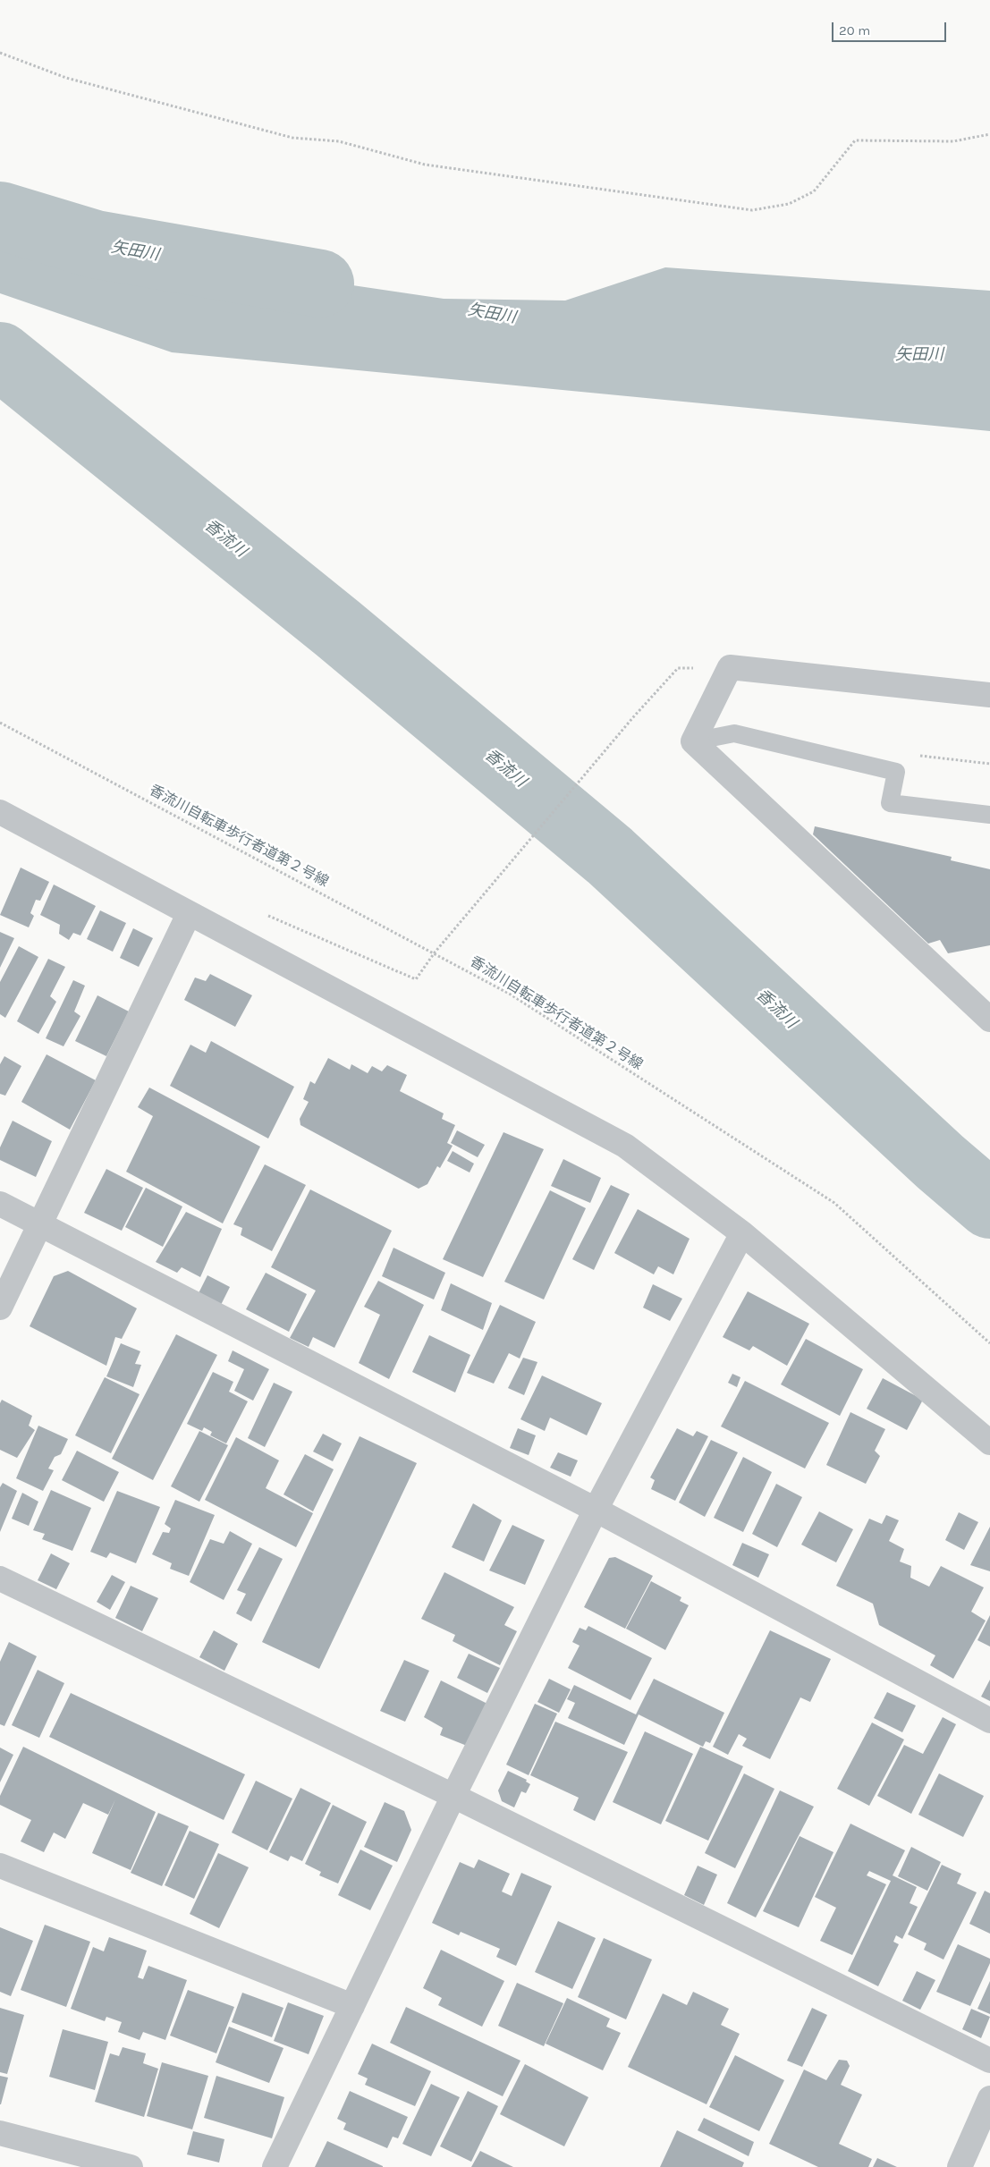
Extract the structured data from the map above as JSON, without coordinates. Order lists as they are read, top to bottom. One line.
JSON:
{"streets":{"path":["香流川自転車歩行者道第２号線"]},"water":["矢田川","香流川"],"scale_bar":"20 m"}
